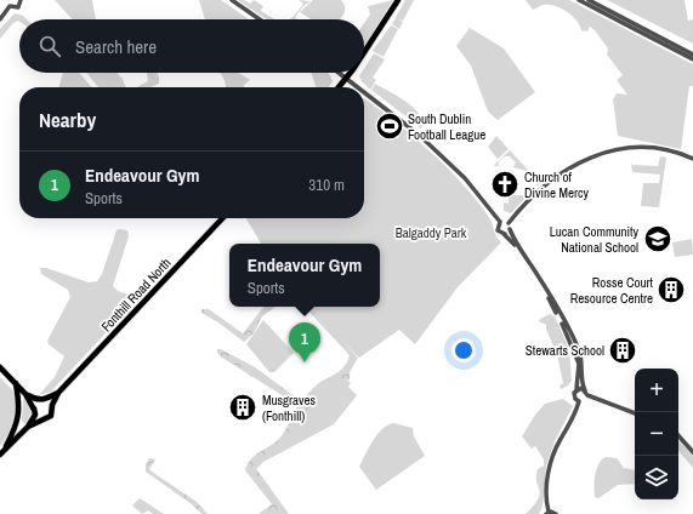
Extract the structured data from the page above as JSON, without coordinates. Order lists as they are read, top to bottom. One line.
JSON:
{"streets":{"main road":["Fonthill Road North"]},"parks":["Balgaddy Park"],"places":{"sports":["South Dublin Football League"],"church":["Church of Divine Mercy"],"school or university":["Lucan Community National School"],"building":["Rosse Court Resource Centre","Stewarts School","Musgraves (Fonthill)"]},"page":{"search":"Search here","heading":"Nearby","list":[{"mark":"1","name":"Endeavour Gym","note":"Sports","value":"310 m"}],"popup":["Endeavour Gym","Sports"],"pins":"1","map_buttons":["+","−"]}}
